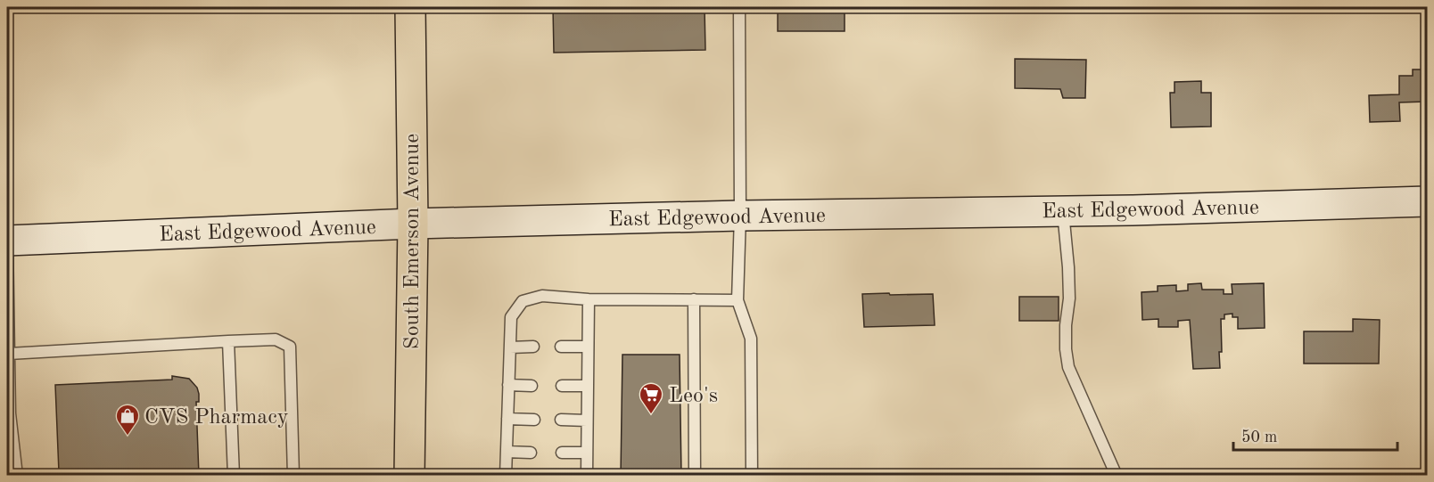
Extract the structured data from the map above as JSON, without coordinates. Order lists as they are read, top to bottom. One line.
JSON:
{"streets":{"main road":["East Edgewood Avenue","South Emerson Avenue"]},"crossings":[["East Edgewood Avenue","South Emerson Avenue"]],"places":{"supermarket":["Leo's"],"shop":["CVS Pharmacy"]},"scale_bar":"50 m"}
